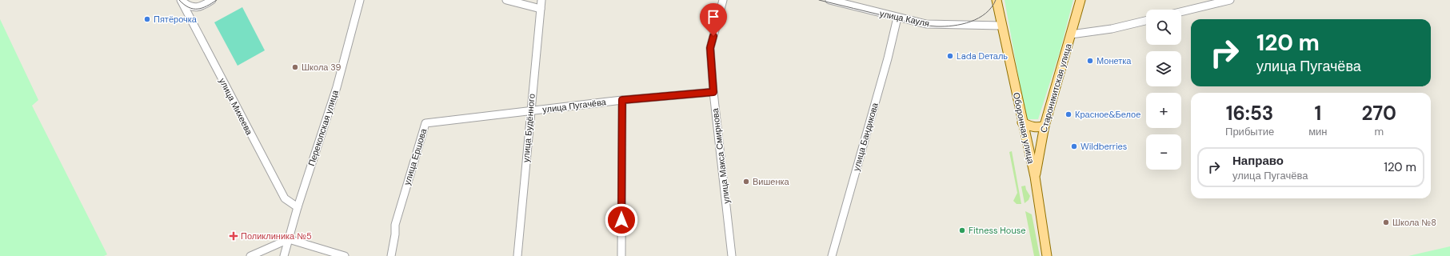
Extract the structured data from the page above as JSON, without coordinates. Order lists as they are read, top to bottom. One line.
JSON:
{"streets":{"main road":["Староникитская улица","Оборонная улица"],"street":["улица Кауля","улица Пугачёва","улица Михеева","Перекопская улица","улица Будённого","улица Бандикова","улица Макса Смирнова","улица Ершова"]},"crossings":[["улица Кауля","Оборонная улица"],["улица Кауля","улица Бандикова"],["Староникитская улица","Оборонная улица"],["улица Пугачёва","улица Будённого"],["улица Пугачёва","улица Макса Смирнова"],["улица Пугачёва","улица Ершова"],["улица Михеева","Перекопская улица"],["улица Будённого","улица Ершова"]],"places":{"other":["Пятёрочка","Lada Dеталь","Монетка","Школа 39","Красное&Белое","Wildberries","Вишенка","Школа №8","Fitness House"],"health":["Поликлиника №5"]},"page":{"map_buttons":["+","−"],"turn":["120 m","улица Пугачёва"],"eta":["16:53","Прибытие","1","мин","270","m"],"list":[{"name":"Направо","note":"улица Пугачёва","value":"120 m"}]}}
